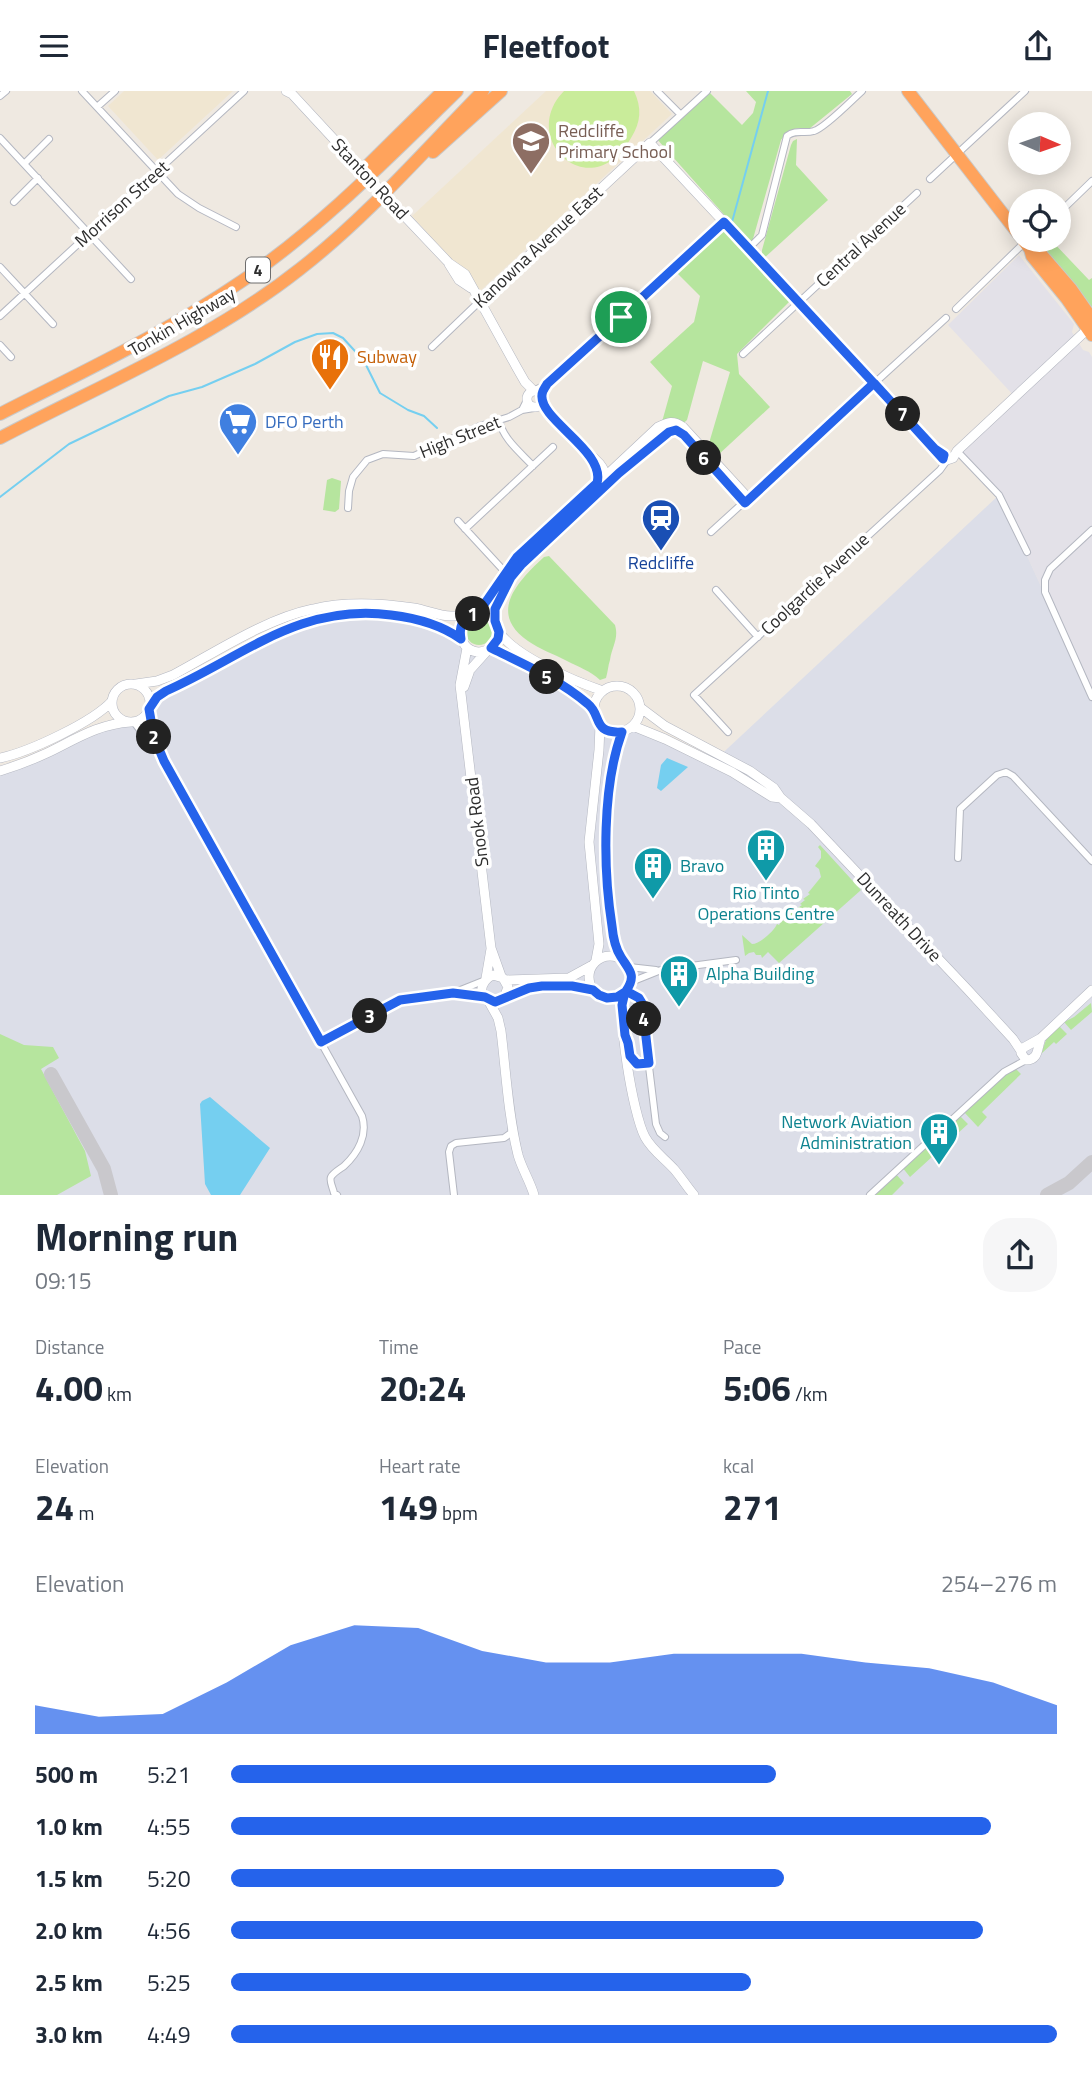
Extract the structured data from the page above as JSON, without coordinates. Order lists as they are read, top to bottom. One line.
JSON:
{"streets":{"highway":["4","Tonkin Highway"],"main road":["Stanton Road","Kanowna Avenue East","Coolgardie Avenue","Snook Road","Dunreath Drive"],"street":["Morrison Street","Central Avenue","High Street"]},"crossings":[["Stanton Road","Kanowna Avenue East"],["Stanton Road","High Street"],["4","Tonkin Highway"]],"places":{"school or university":["Redcliffe Primary School"],"restaurant":["Subway"],"supermarket":["DFO Perth"],"station":["Redcliffe"],"building":["Rio Tinto Operations Centre","Bravo","Alpha Building","Network Aviation Administration"]},"north":"right","page":{"header":"Fleetfoot","pins":["7","6","1","5","2","3","4"],"heading":["Morning run","09:15"],"stats":[["Distance","4.00 km"],["Time","20:24"],["Pace","5:06 /km"],["Elevation","24 m"],["Heart rate","149 bpm"],["kcal","271"]],"chart":["Elevation","254–276 m"],"list":[{"name":"500 m","note":"5:21"},{"name":"1.0 km","note":"4:55"},{"name":"1.5 km","note":"5:20"},{"name":"2.0 km","note":"4:56"},{"name":"2.5 km","note":"5:25"},{"name":"3.0 km","note":"4:49"}]}}
